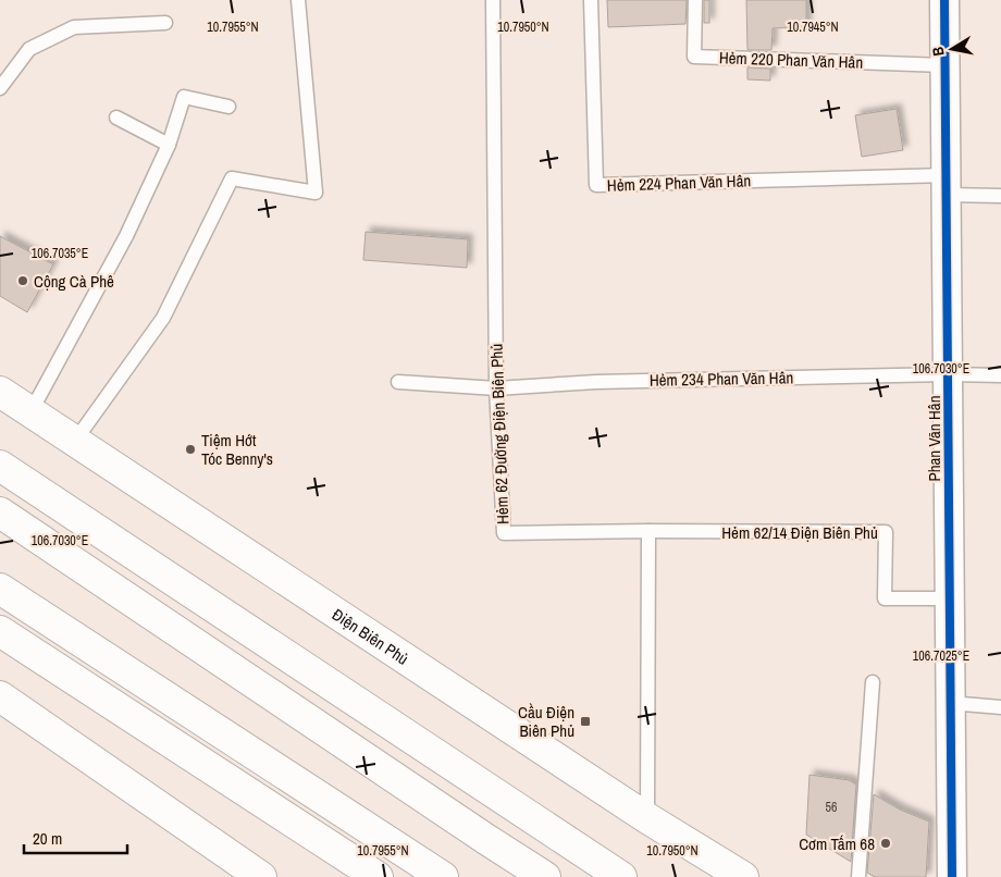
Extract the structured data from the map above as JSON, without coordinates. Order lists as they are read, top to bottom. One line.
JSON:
{"streets":{"main road":["Điện Biên Phủ"],"street":["Phan Văn Hân"],"lane":["Hẻm 220 Phan Văn Hân","Hẻm 224 Phan Văn Hân","Hẻm 234 Phan Văn Hân","Hẻm 62 Đường Điện Biên Phủ","Hẻm 62/14 Điện Biên Phủ"]},"crossings":[["Hẻm 220 Phan Văn Hân","Phan Văn Hân"],["Hẻm 224 Phan Văn Hân","Phan Văn Hân"],["Hẻm 234 Phan Văn Hân","Hẻm 62 Đường Điện Biên Phủ"],["Hẻm 234 Phan Văn Hân","Phan Văn Hân"],["Hẻm 62 Đường Điện Biên Phủ","Hẻm 62/14 Điện Biên Phủ"],["Phan Văn Hân","Hẻm 62/14 Điện Biên Phủ"]],"places":{"other":["Cộng Cà Phê","Tiệm Hớt Tóc Benny's","Cơm Tấm 68"],"transit":["Cầu Điện Biên Phủ"]},"house_numbers":["56"],"scale_bar":"20 m","north":"left","coordinates":["10.7955°N","10.7950°N","10.7945°N","106.7035°E","106.7030°E","106.7025°E"]}
